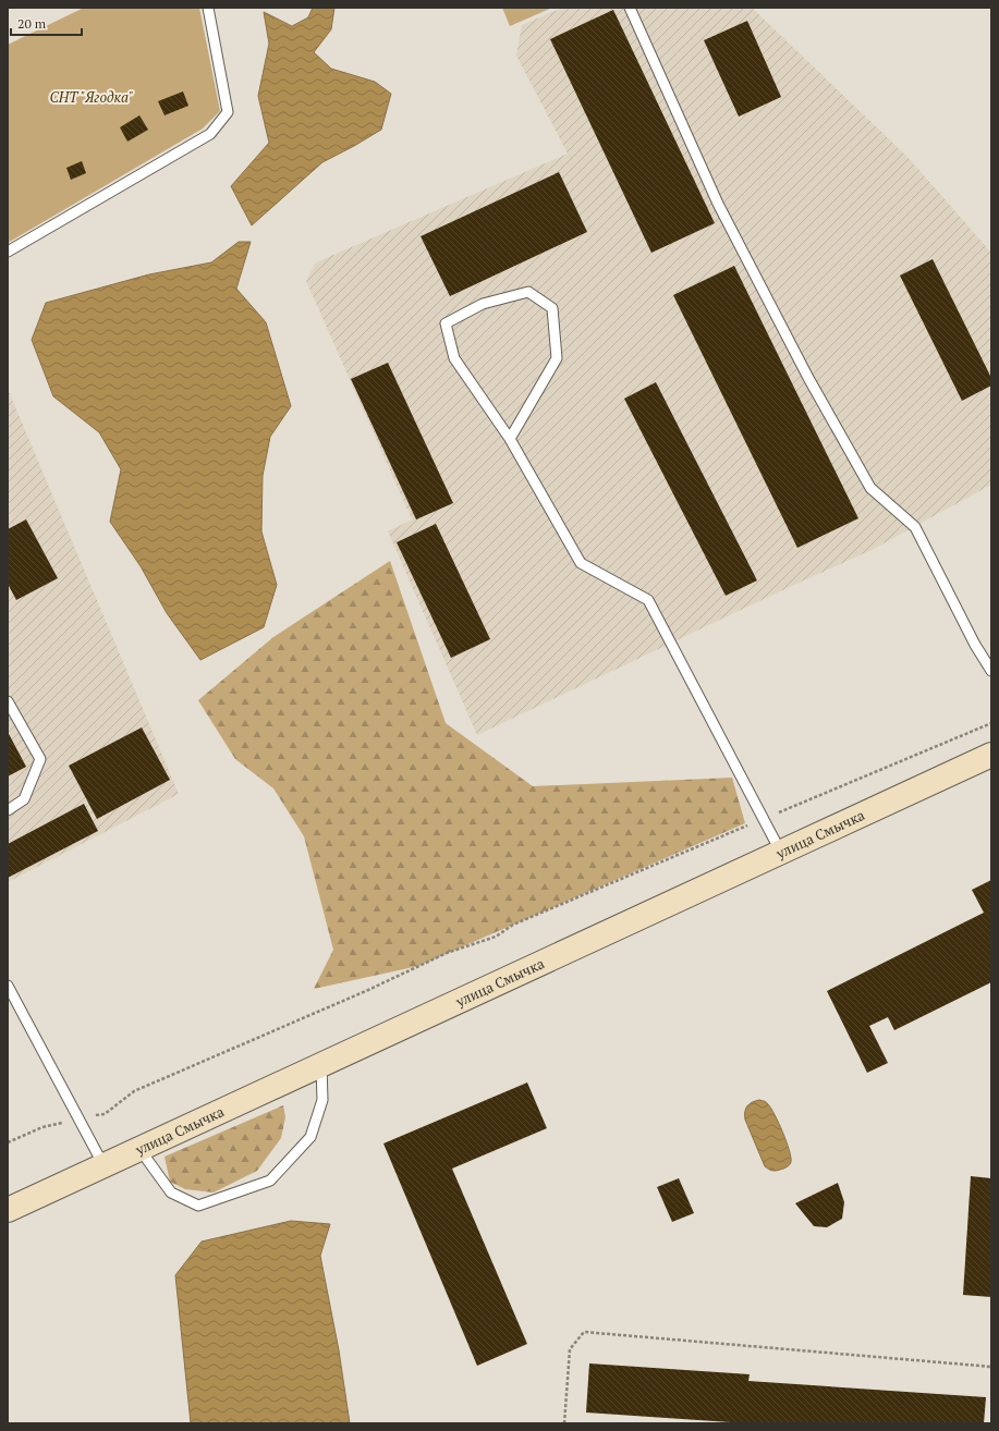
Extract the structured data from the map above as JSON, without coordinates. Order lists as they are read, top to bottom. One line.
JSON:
{"streets":{"street":["улица Смычка"]},"parks":["СНТ \"Ягодка\""],"scale_bar":"20 m"}
